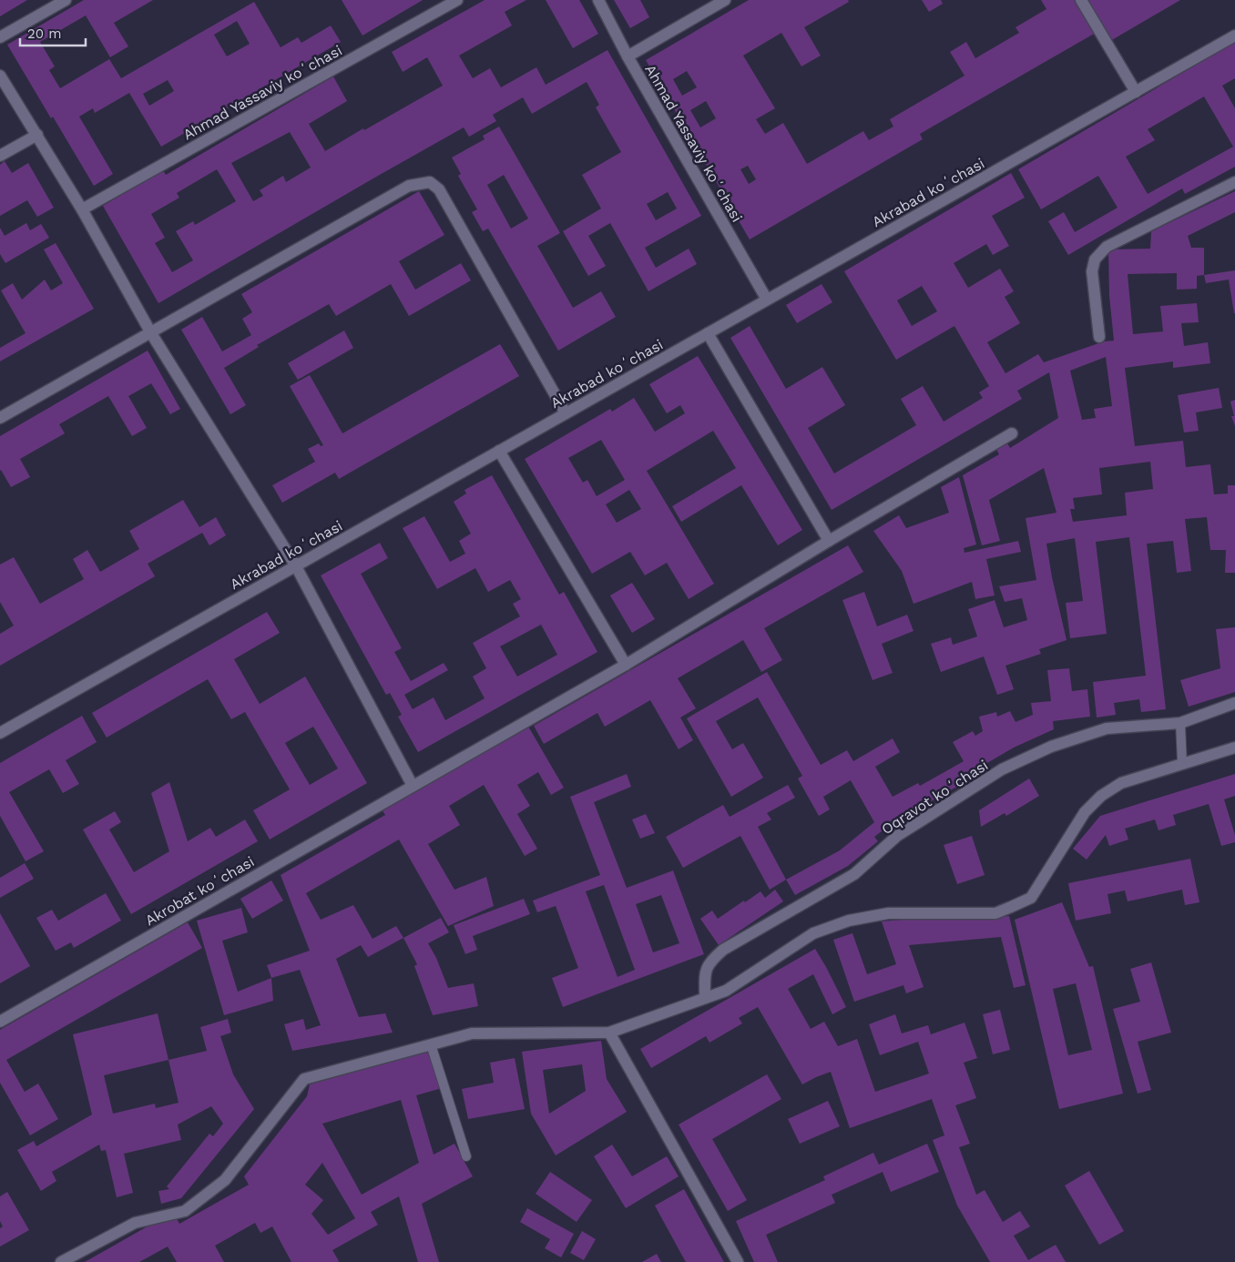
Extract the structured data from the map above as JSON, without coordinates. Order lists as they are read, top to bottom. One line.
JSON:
{"streets":{"street":["Ahmad Yassaviy koʻchasi","Akrabad koʻchasi","Oqravot koʻchasi","Akrobat koʻchasi"]},"crossings":[["Ahmad Yassaviy koʻchasi","Akrabad koʻchasi"]],"scale_bar":"20 m"}
